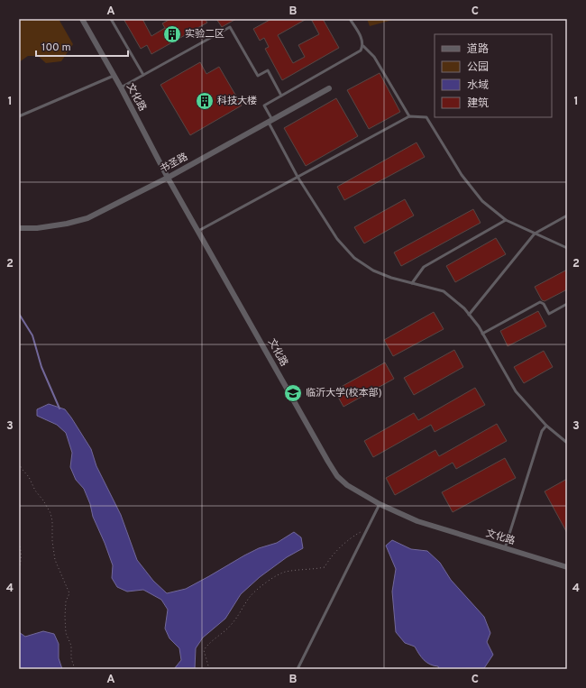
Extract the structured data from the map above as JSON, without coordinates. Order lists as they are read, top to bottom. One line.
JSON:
{"streets":{"street":["文化路","书圣路"]},"crossings":[["文化路","书圣路"]],"places":{"building":["实验二区","科技大楼"],"school or university":["临沂大学(校本部)"]},"legend":["道路","公园","水域","建筑"],"scale_bar":"100 m","grid":{"columns":["A","B","C"],"rows":["1","2","3","4"]}}
